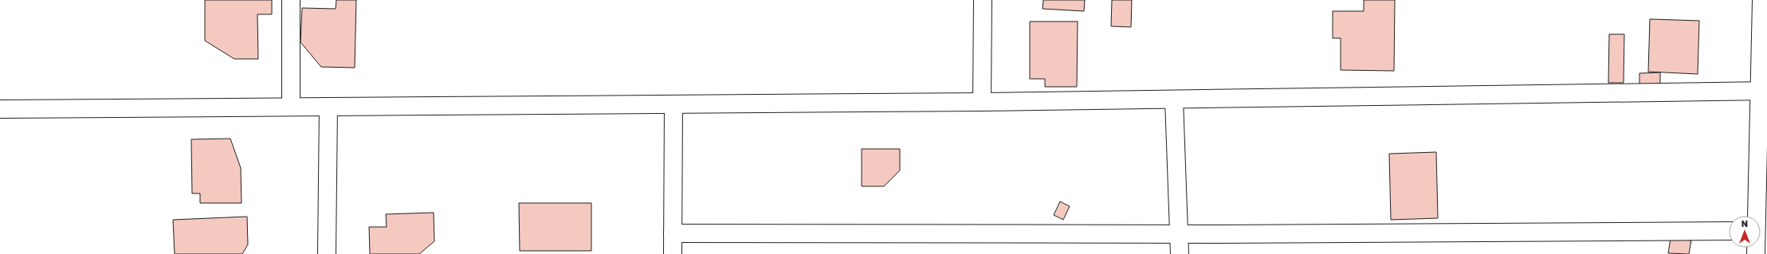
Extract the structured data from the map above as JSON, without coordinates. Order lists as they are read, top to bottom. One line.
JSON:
{"north":"top"}
